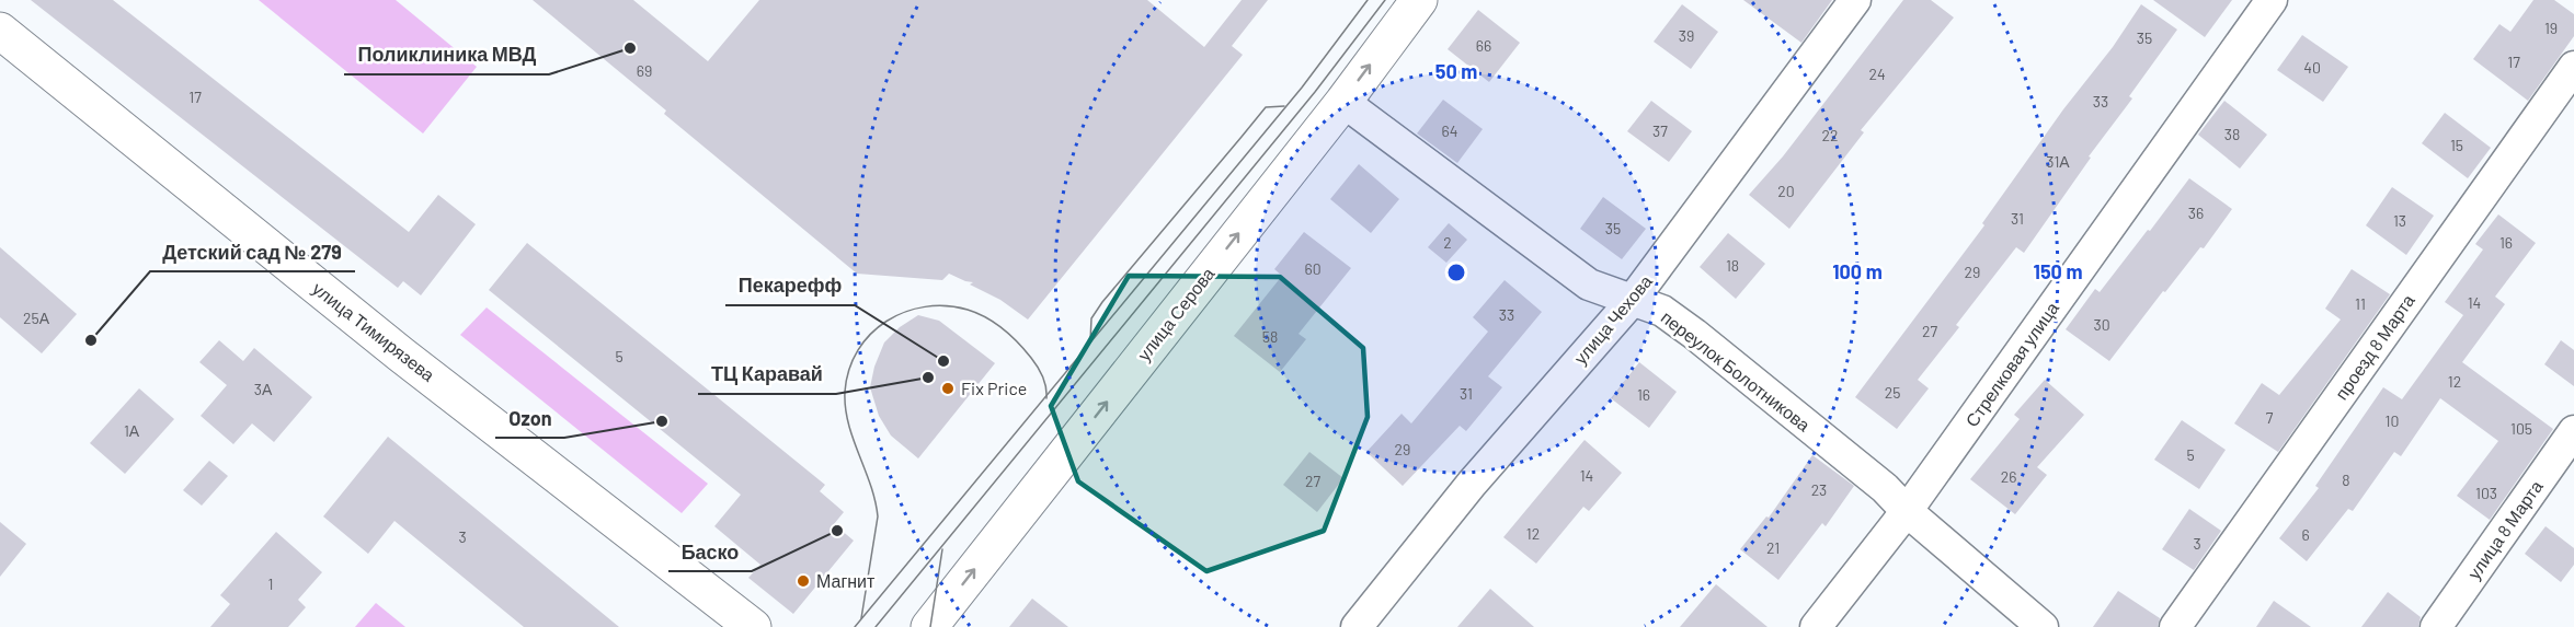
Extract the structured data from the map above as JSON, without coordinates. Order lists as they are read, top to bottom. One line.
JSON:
{"streets":{"street":["улица Серова","улица Чехова","улица Тимирязева","проезд 8 Марта","Стрелковая улица","переулок Болотникова","улица 8 Марта"]},"crossings":[["улица Серова","переулок Болотникова"],["улица Чехова","переулок Болотникова"],["Стрелковая улица","переулок Болотникова"]],"one_way":["улица Серова"],"places":["Поликлиника МВД","Детский сад № 279","Пекарефф","ТЦ Каравай","Fix Price","Ozon","Баско","Магнит"],"house_numbers":["19","39","35","66","17","40","69","24","17","33","64","37","38","22","15","31А","20","36","31","13","35","2","16","18","60","29","14","11","33","25А","30","27","58","5","12","3А","25","31","16","7","10","105","1А","29","5","14","26","8","27","23","103","12","6","3","3","21","1"],"rings":["50 m","100 m","150 m"]}
